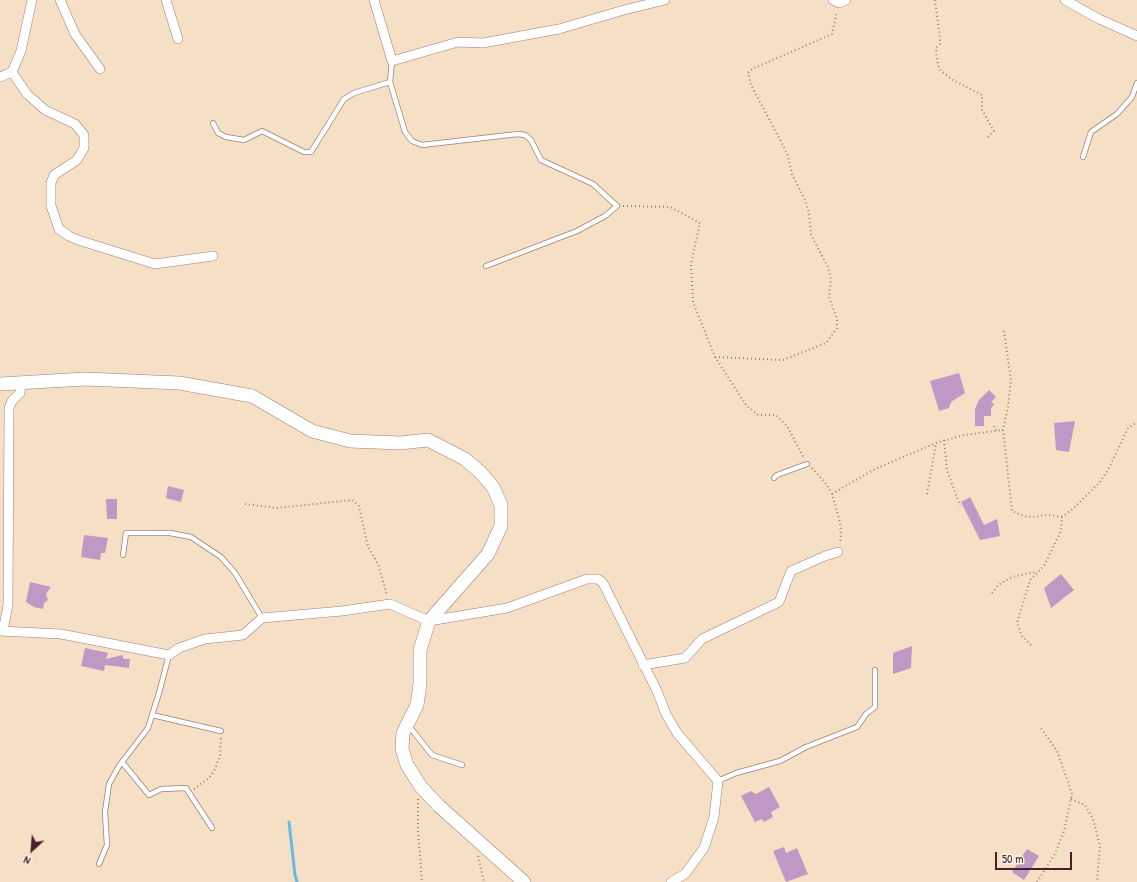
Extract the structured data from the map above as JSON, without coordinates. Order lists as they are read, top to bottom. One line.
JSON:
{"scale_bar":"50 m","north":"bottom left"}
